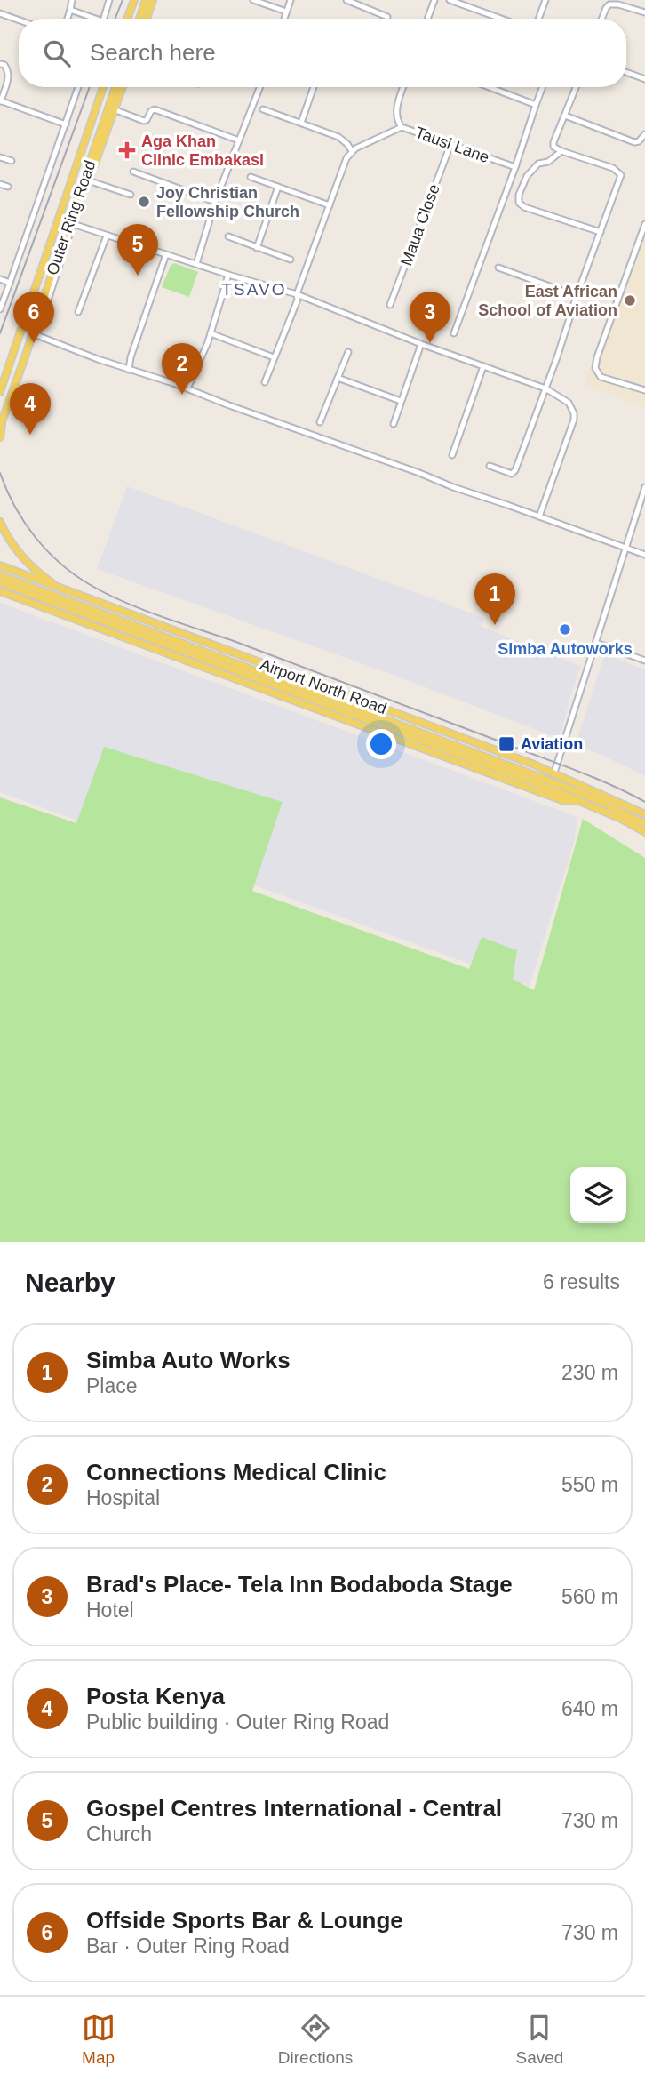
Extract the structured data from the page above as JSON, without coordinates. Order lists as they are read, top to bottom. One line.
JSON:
{"streets":{"main road":["Outer Ring Road","Airport North Road"],"street":["Tausi Lane","Maua Close"]},"crossings":[["Tausi Lane","Maua Close"]],"districts":["TSAVO"],"places":{"health":["Aga Khan Clinic Embakasi"],"other":["Joy Christian Fellowship Church","East African School of Aviation","Simba Autoworks"],"transit":["Aviation"]},"page":{"search":"Search here","pins":["5","3","6","2","4","1"],"heading":["Nearby","6 results"],"list":[{"mark":"1","name":"Simba Auto Works","note":"Place","value":"230 m"},{"mark":"2","name":"Connections Medical Clinic","note":"Hospital","value":"550 m"},{"mark":"3","name":"Brad's Place- Tela Inn Bodaboda Stage","note":"Hotel","value":"560 m"},{"mark":"4","name":"Posta Kenya","note":"Public building · Outer Ring Road","value":"640 m"},{"mark":"5","name":"Gospel Centres International - Central","note":"Church","value":"730 m"},{"mark":"6","name":"Offside Sports Bar & Lounge","note":"Bar · Outer Ring Road","value":"730 m"}],"nav":["Map","Directions","Saved"]}}
